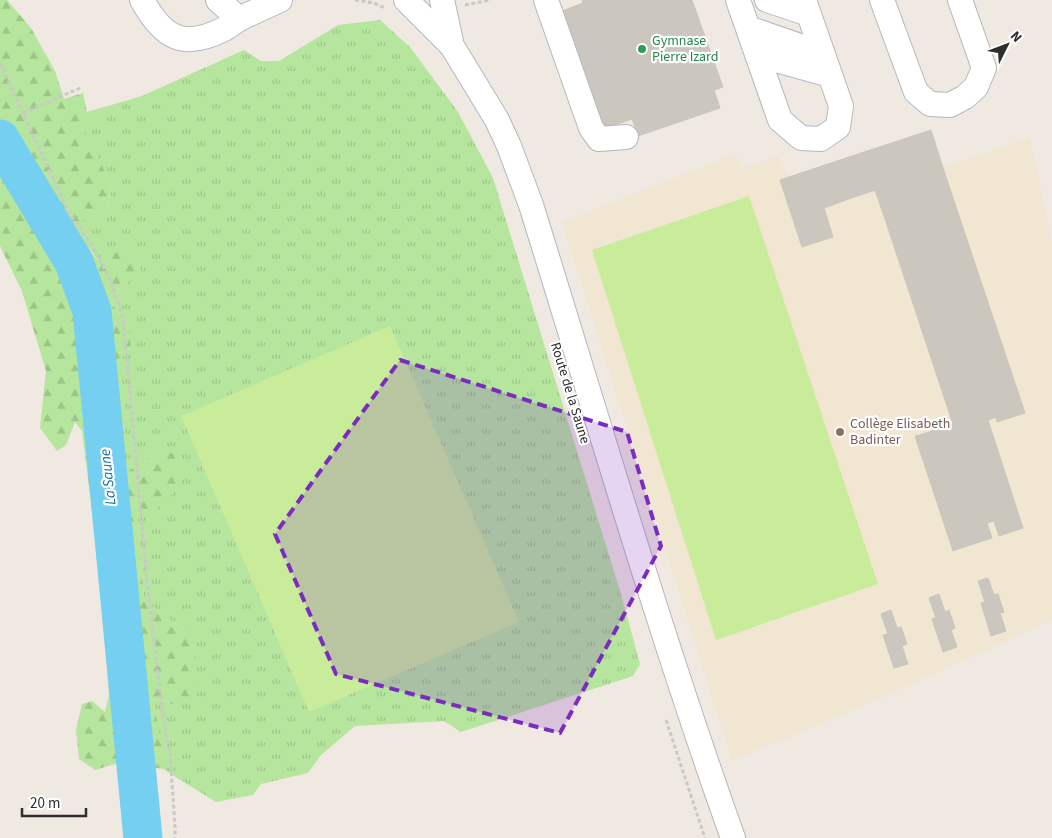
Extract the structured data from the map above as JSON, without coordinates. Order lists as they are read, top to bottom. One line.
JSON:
{"streets":{"street":["Route de la Saune"]},"water":["La Saune"],"places":["Gymnase Pierre Izard","Collège Elisabeth Badinter"],"scale_bar":"20 m","north":"top right"}
